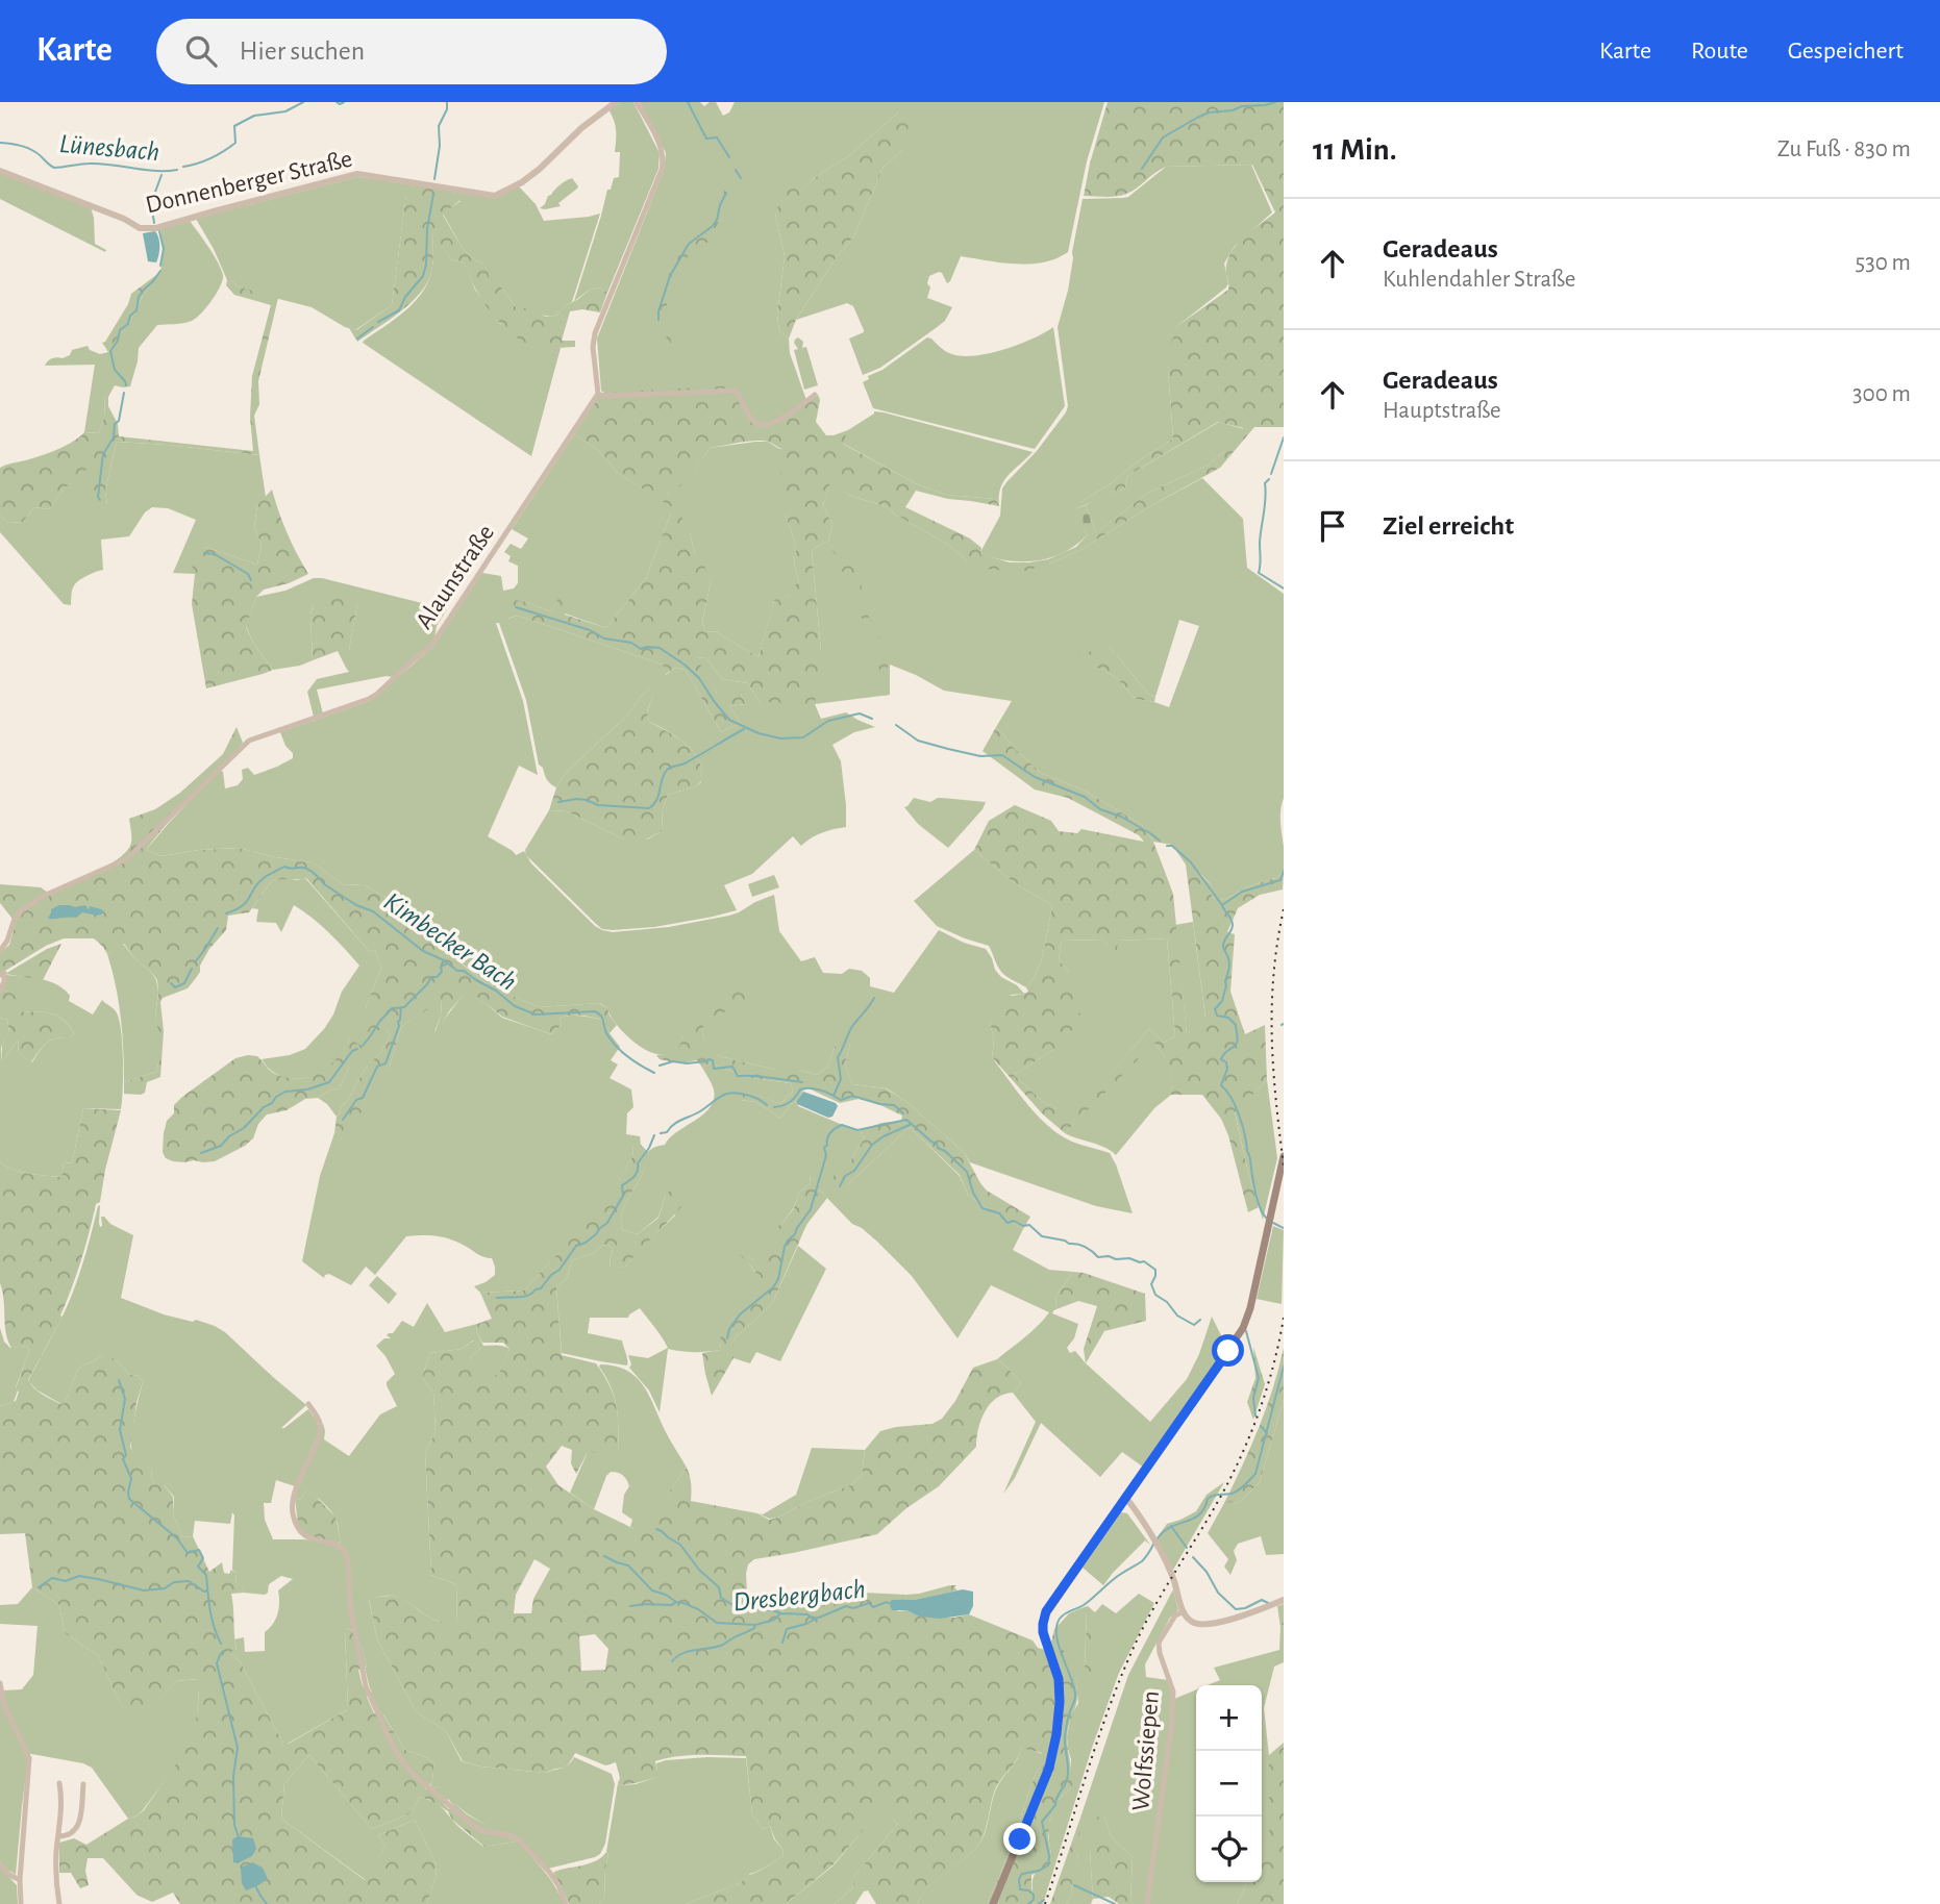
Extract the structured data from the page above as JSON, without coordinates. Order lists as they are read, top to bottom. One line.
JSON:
{"streets":{"street":["Donnenberger Straße","Alaunstraße","Wolfssiepen"]},"water":["Lünesbach","Kimbecker Bach","Dresbergbach"],"page":{"header":"Karte","search":"Hier suchen","nav":["Karte","Route","Gespeichert"],"heading":["11 Min.","Zu Fuß · 830 m"],"list":[["Geradeaus","Kuhlendahler Straße","530 m"],["Geradeaus","Hauptstraße","300 m"],"Ziel erreicht"],"map_buttons":["+","−"]}}
